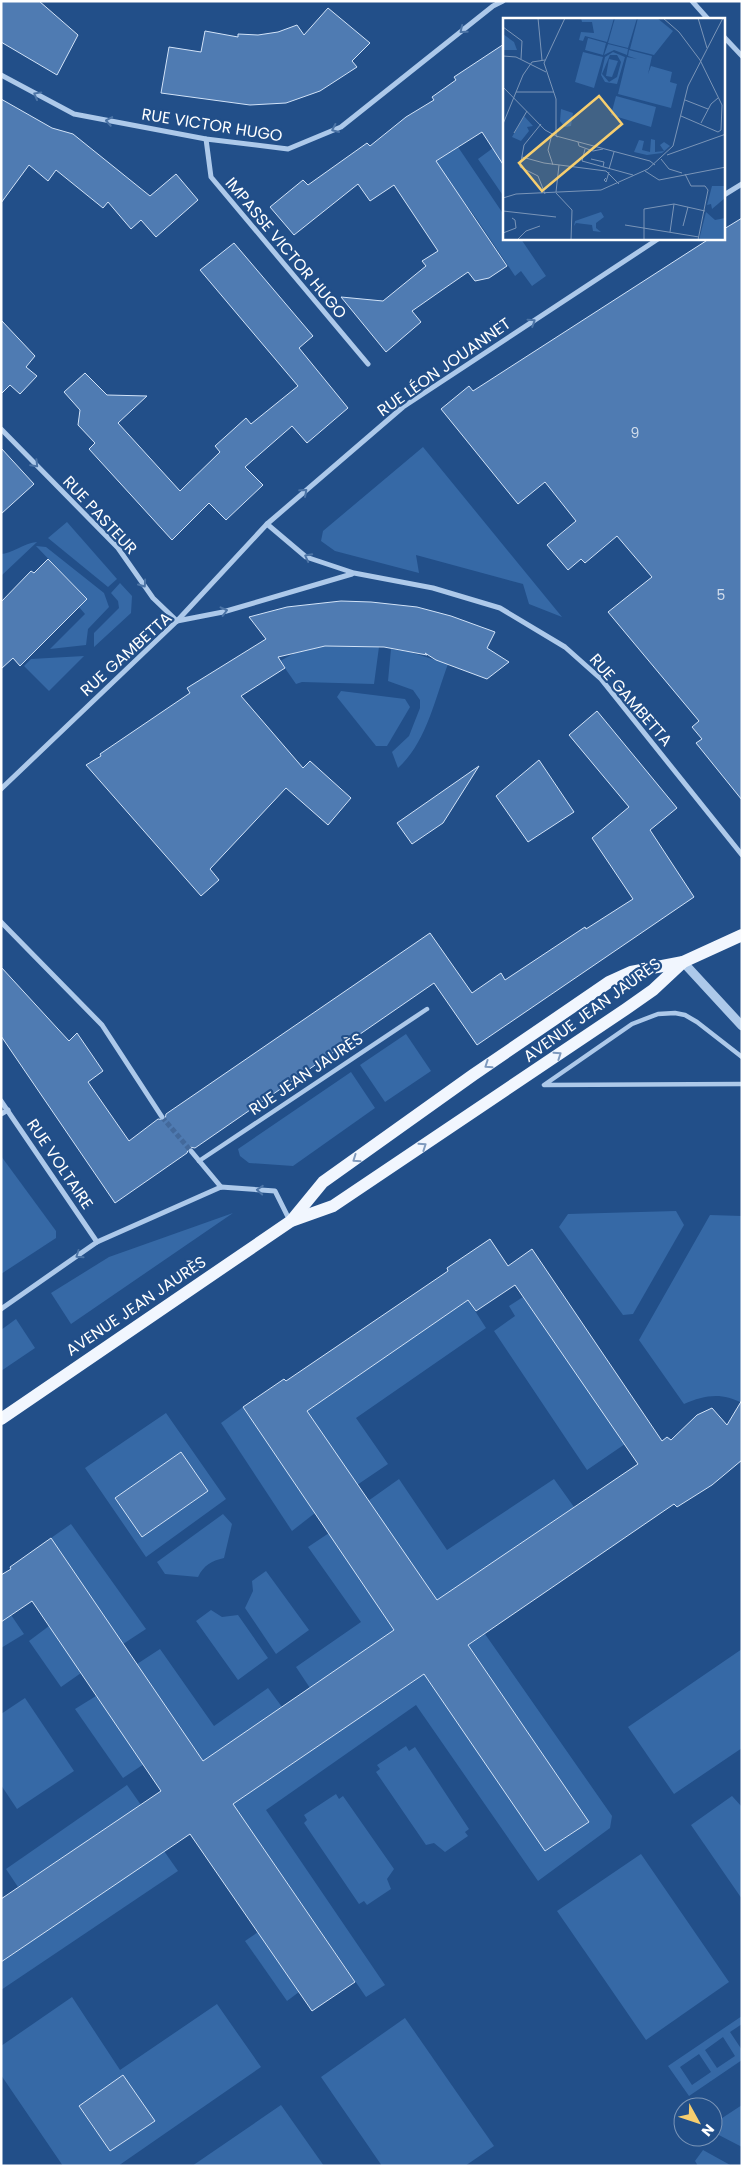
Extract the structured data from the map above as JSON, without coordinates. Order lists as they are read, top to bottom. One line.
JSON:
{"streets":{"main road":["AVENUE JEAN JAURÈS"],"street":["RUE VICTOR HUGO","IMPASSE VICTOR HUGO","RUE LÉON JOUANNET","RUE PASTEUR","RUE GAMBETTA","RUE JEAN JAURÈS","RUE VOLTAIRE"]},"crossings":[["RUE VICTOR HUGO","IMPASSE VICTOR HUGO"],["RUE LÉON JOUANNET","RUE PASTEUR"],["RUE LÉON JOUANNET","RUE GAMBETTA"],["RUE PASTEUR","RUE GAMBETTA"]],"one_way":["RUE VICTOR HUGO","RUE LÉON JOUANNET","RUE PASTEUR"],"house_numbers":["9","5"],"north":"bottom right"}
